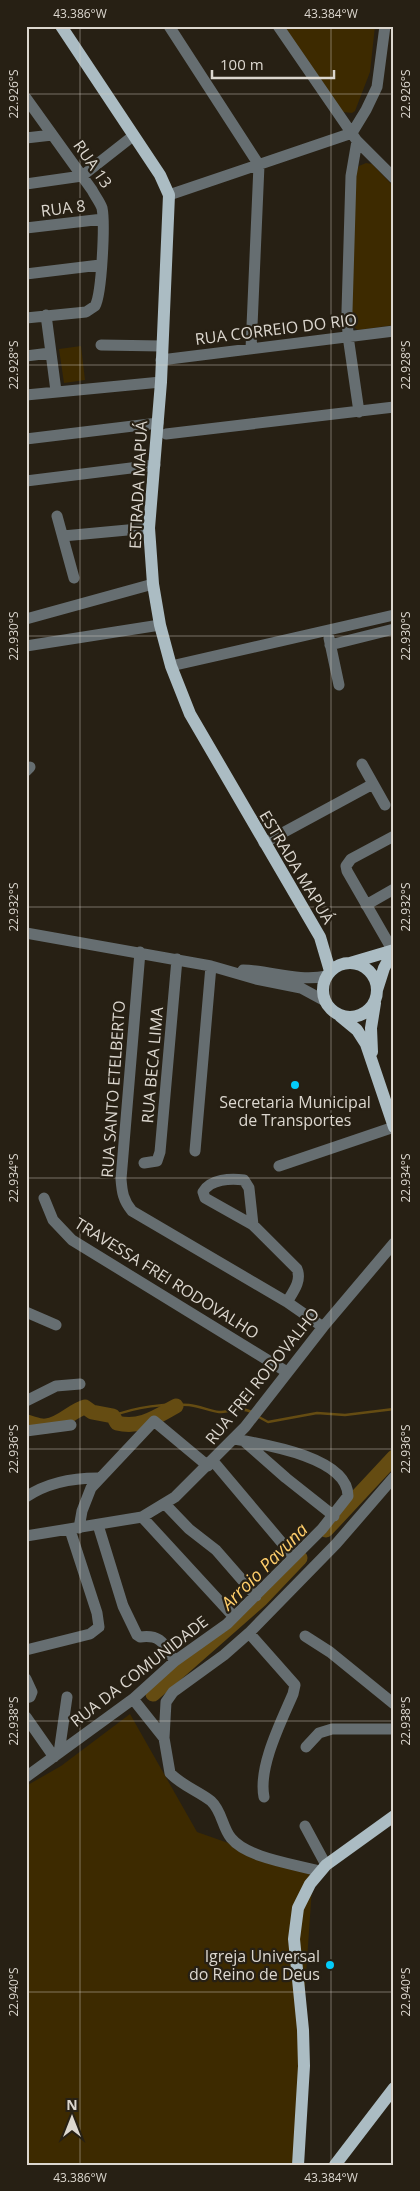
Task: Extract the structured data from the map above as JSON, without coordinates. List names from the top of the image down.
{
  "streets": {
    "main road": ["ESTRADA MAPUÁ"],
    "street": [
      "RUA 13",
      "RUA 8",
      "RUA CORREIO DO RIO",
      "RUA BECA LIMA",
      "RUA SANTO ETELBERTO",
      "TRAVESSA FREI RODOVALHO",
      "RUA FREI RODOVALHO",
      "RUA DA COMUNIDADE"
    ]
  },
  "crossings": [
    ["RUA 13", "RUA 8"],
    ["RUA CORREIO DO RIO", "ESTRADA MAPUÁ"],
    ["RUA SANTO ETELBERTO", "RUA FREI RODOVALHO"],
    ["TRAVESSA FREI RODOVALHO", "RUA FREI RODOVALHO"],
    ["RUA FREI RODOVALHO", "RUA DA COMUNIDADE"]
  ],
  "water": ["Arroio Pavuna"],
  "places": ["Secretaria Municipal de Transportes", "Igreja Universal do Reino de Deus"],
  "scale_bar": "100 m",
  "north": "top",
  "coordinates": [
    "43.386°W",
    "43.384°W",
    "22.926°S",
    "22.928°S",
    "22.930°S",
    "22.932°S",
    "22.934°S",
    "22.936°S",
    "22.938°S",
    "22.940°S"
  ]
}
